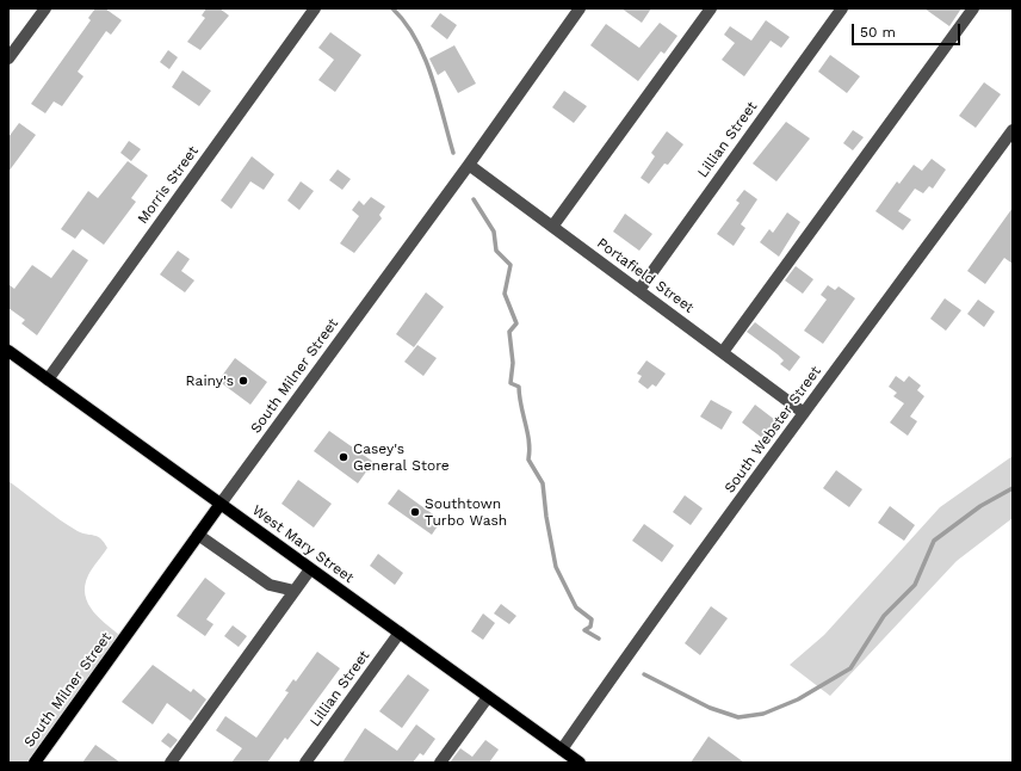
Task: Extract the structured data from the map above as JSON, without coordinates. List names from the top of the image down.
{
  "streets": {
    "main road": ["South Milner Street", "West Mary Street"],
    "street": [
      "Lillian Street",
      "Morris Street",
      "Portafield Street",
      "South Webster Street"
    ]
  },
  "crossings": [
    ["Lillian Street", "Portafield Street"],
    ["Lillian Street", "West Mary Street"],
    ["Morris Street", "West Mary Street"],
    ["Portafield Street", "South Milner Street"],
    ["Portafield Street", "South Webster Street"],
    ["South Milner Street", "West Mary Street"],
    ["South Webster Street", "West Mary Street"]
  ],
  "places": ["Rainy's", "Casey's General Store", "Southtown Turbo Wash"],
  "scale_bar": "50 m"
}
